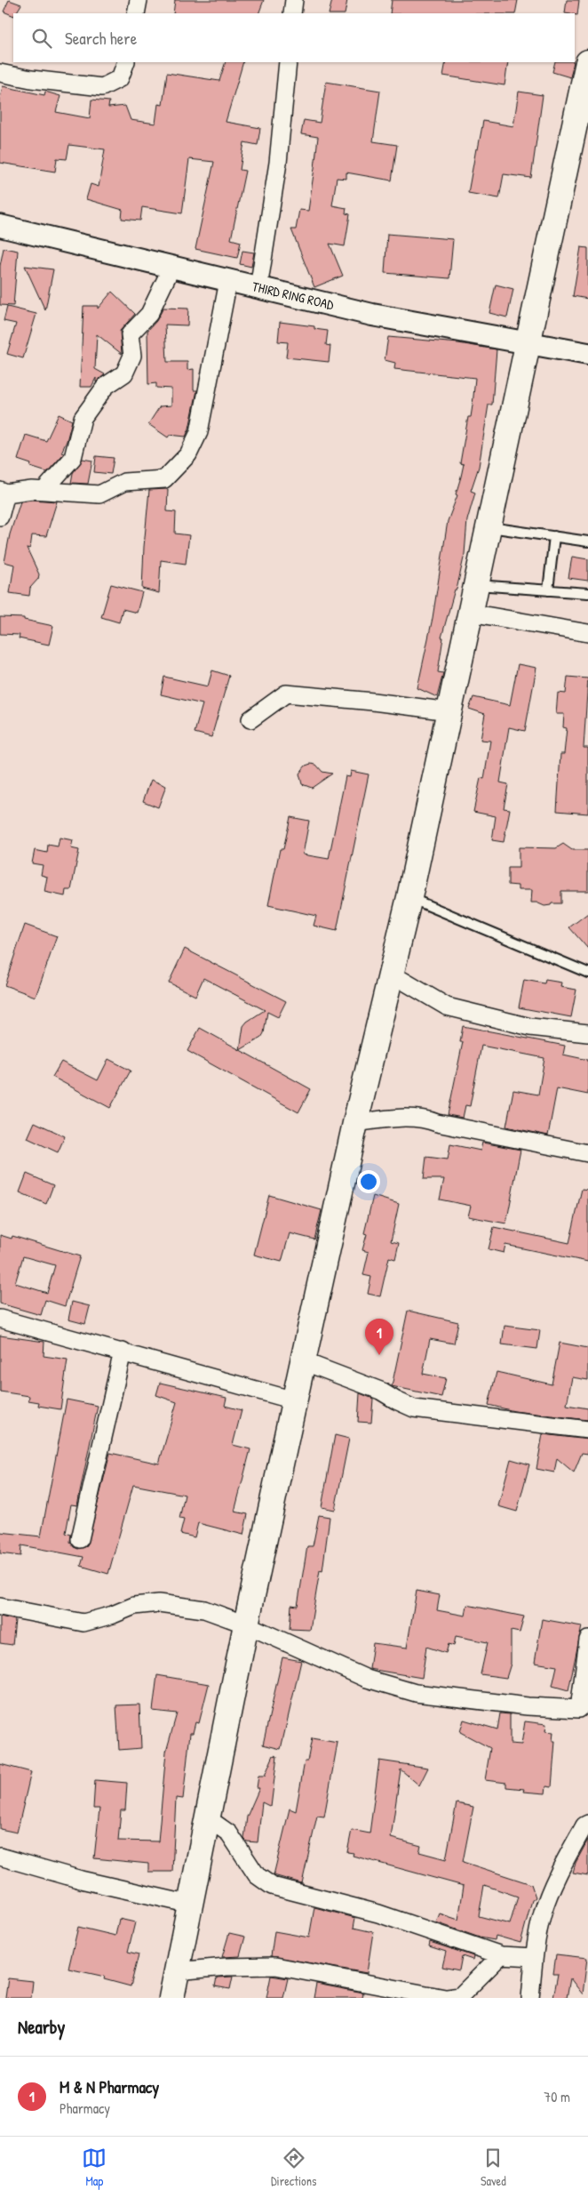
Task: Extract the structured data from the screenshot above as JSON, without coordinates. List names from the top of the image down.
{
  "streets": {
    "street": ["THIRD RING ROAD"]
  },
  "page": {
    "search": "Search here",
    "pins": "1",
    "heading": "Nearby",
    "list": [
      {
        "mark": "1",
        "name": "M & N Pharmacy",
        "note": "Pharmacy",
        "value": "70 m"
      }
    ],
    "nav": ["Map", "Directions", "Saved"]
  }
}
